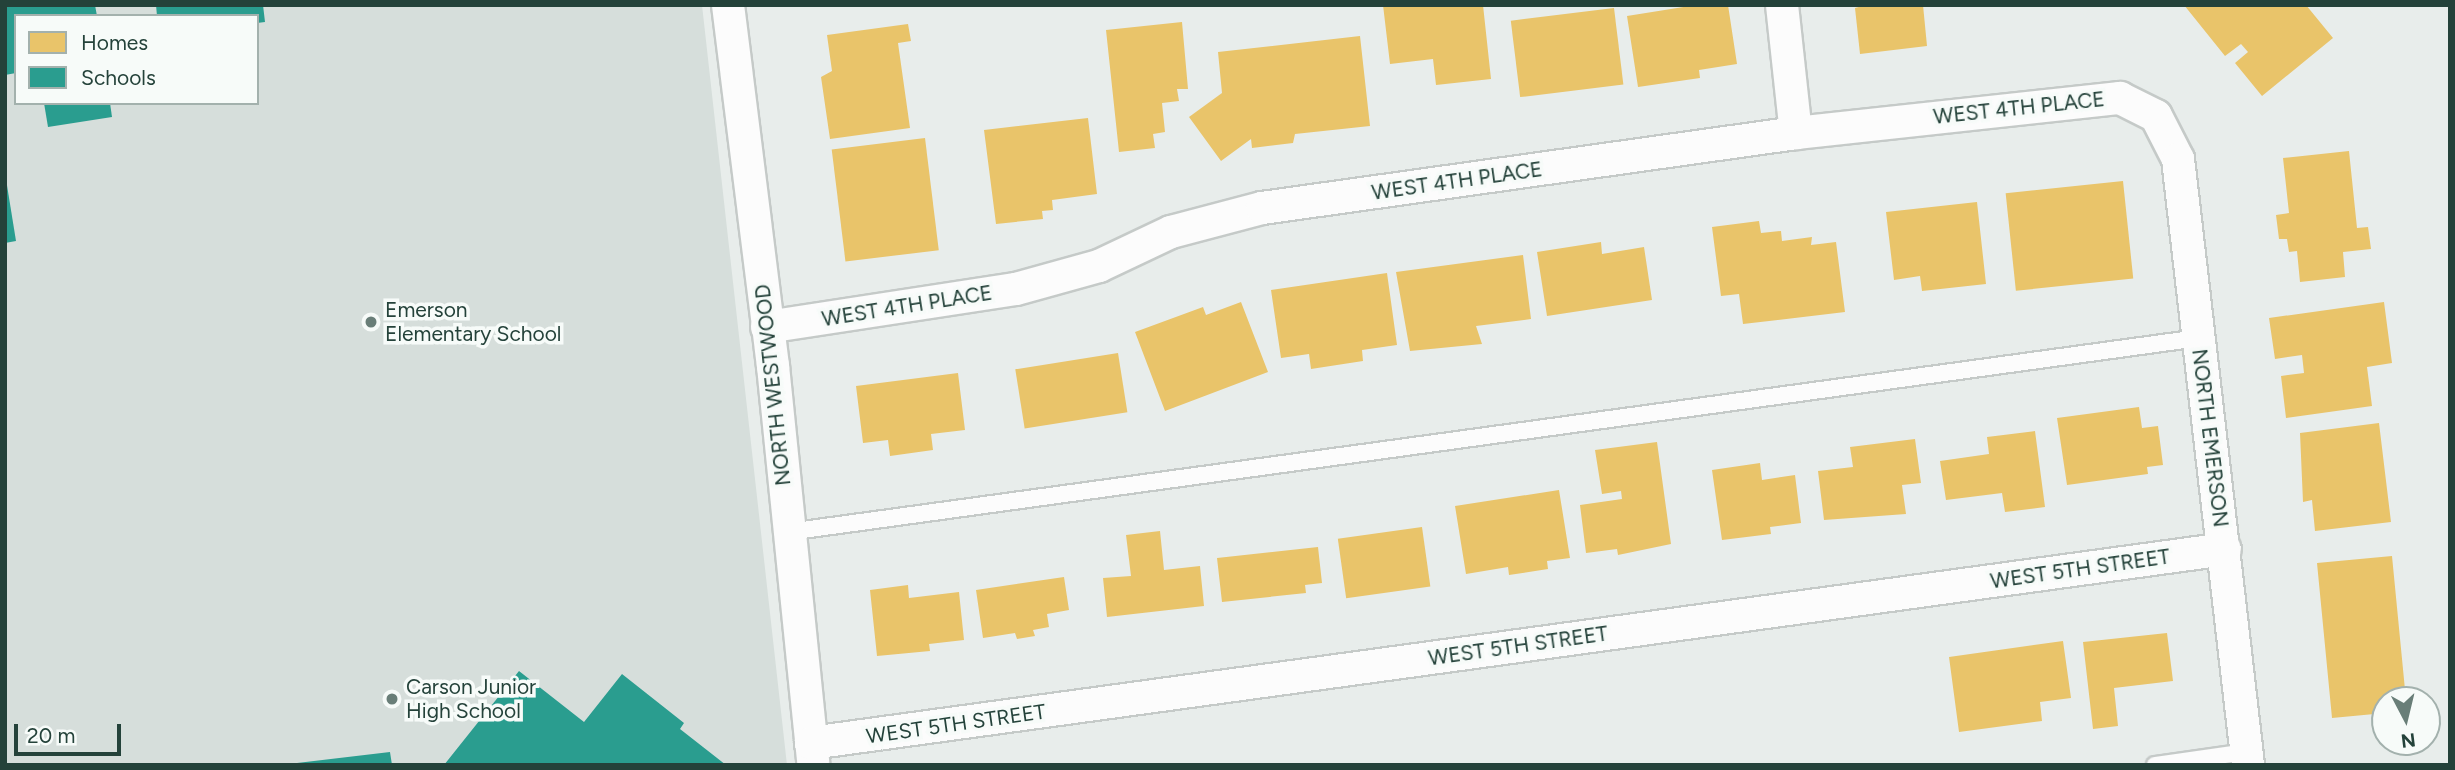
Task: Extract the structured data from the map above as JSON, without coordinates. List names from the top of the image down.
{
  "streets": {
    "street": [
      "WEST 4TH PLACE",
      "NORTH WESTWOOD",
      "NORTH EMERSON",
      "WEST 5TH STREET"
    ]
  },
  "crossings": [
    ["WEST 4TH PLACE", "NORTH WESTWOOD"],
    ["WEST 4TH PLACE", "NORTH EMERSON"],
    ["NORTH WESTWOOD", "WEST 5TH STREET"],
    ["NORTH EMERSON", "WEST 5TH STREET"]
  ],
  "places": ["Emerson Elementary School", "Carson Junior High School"],
  "legend": ["Homes", "Schools"],
  "scale_bar": "20 m",
  "north": "bottom"
}
